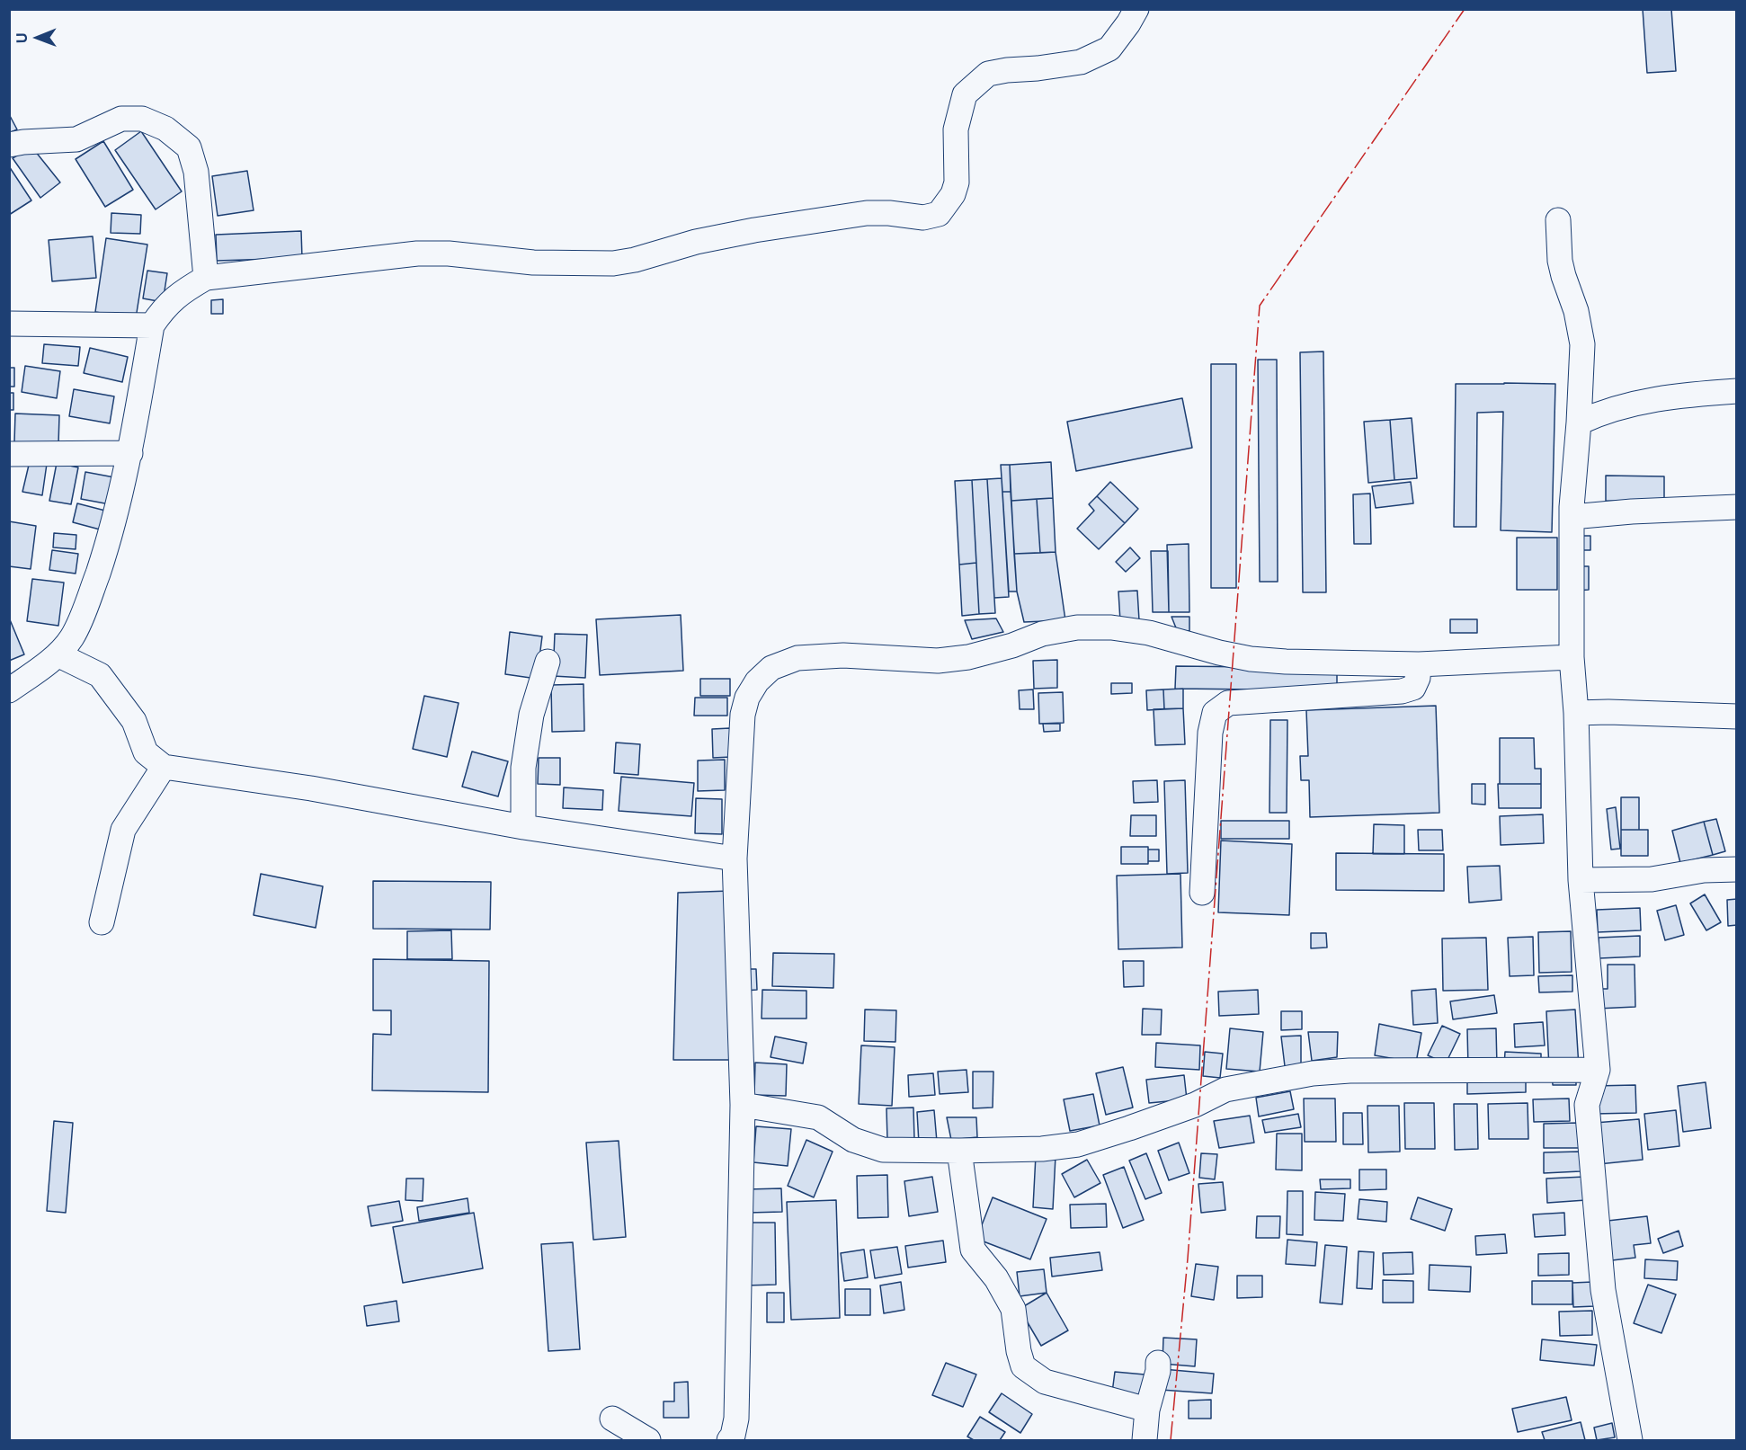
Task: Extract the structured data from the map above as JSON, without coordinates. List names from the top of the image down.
{
  "north": "left"
}
